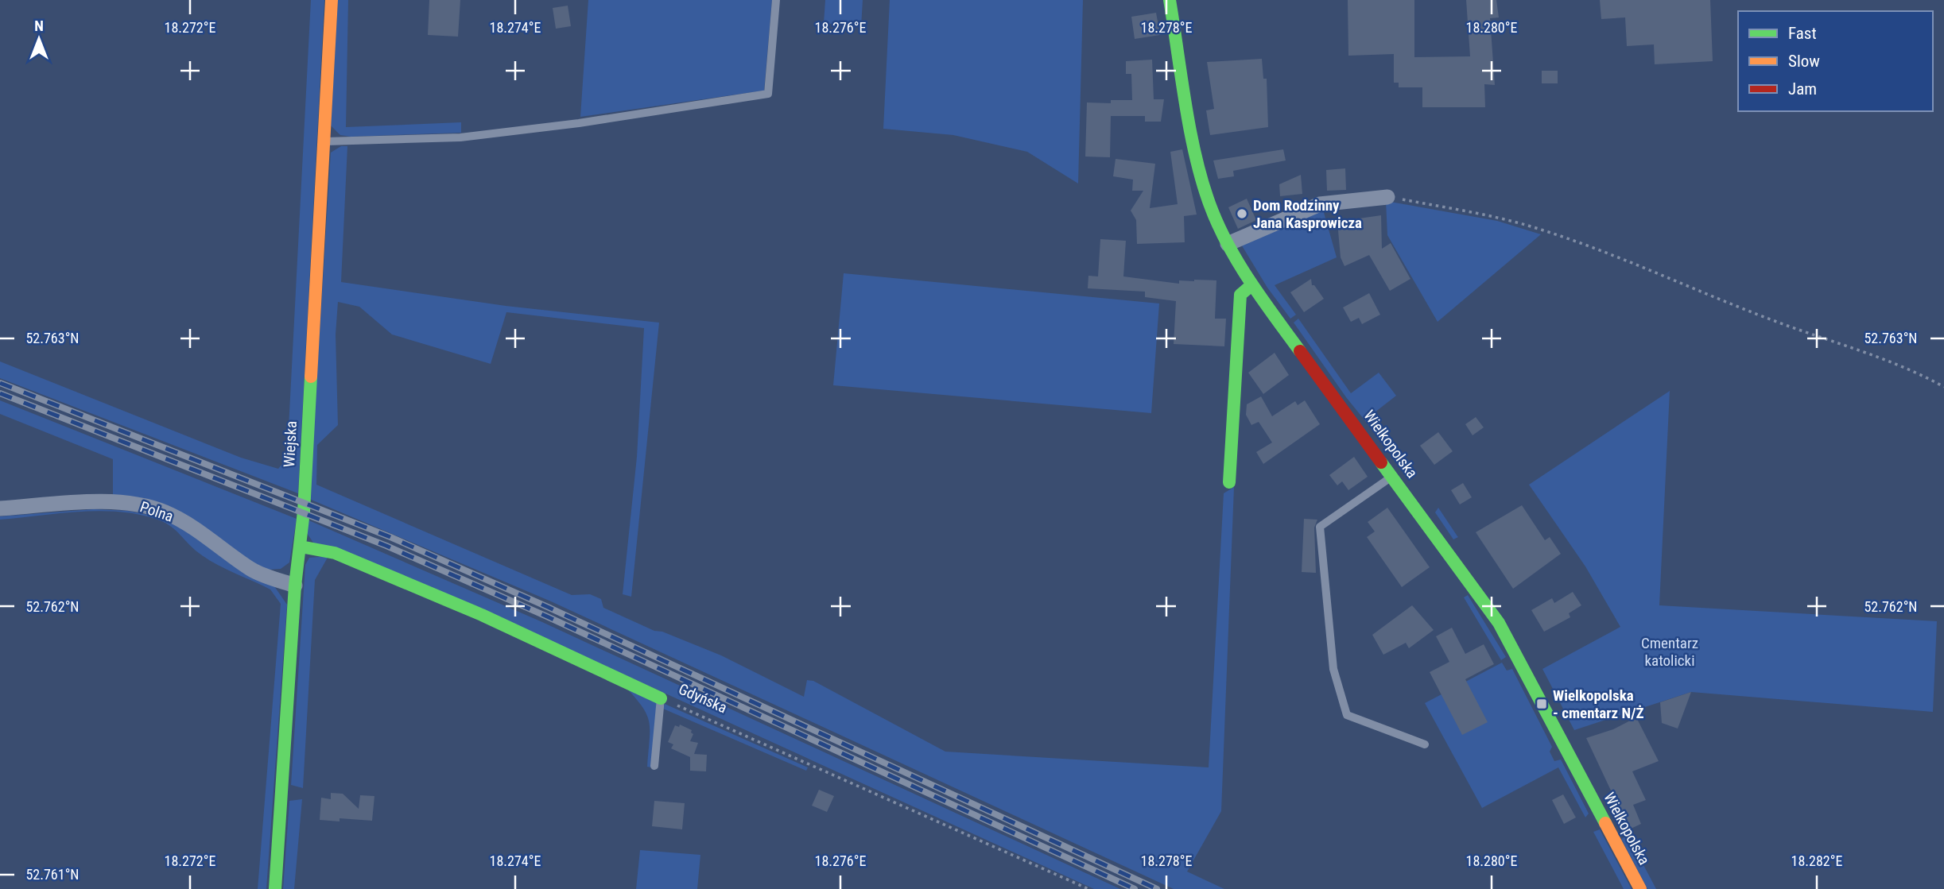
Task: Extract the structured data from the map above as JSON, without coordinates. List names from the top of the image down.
{
  "streets": {
    "street": [
      "Wiejska",
      "Wielkopolska",
      "Polna",
      "Gdyńska"
    ]
  },
  "crossings": [
    ["Wiejska", "Polna"],
    ["Wiejska", "Gdyńska"]
  ],
  "parks": ["Cmentarz katolicki"],
  "places": {
    "other": ["Dom Rodzinny Jana Kasprowicza"],
    "transit": ["Wielkopolska - cmentarz N/Ż"]
  },
  "legend": ["Fast", "Slow", "Jam"],
  "north": "top",
  "coordinates": [
    "18.272°E",
    "18.274°E",
    "18.276°E",
    "18.278°E",
    "18.280°E",
    "52.763°N",
    "52.762°N",
    "18.282°E",
    "52.761°N"
  ]
}
